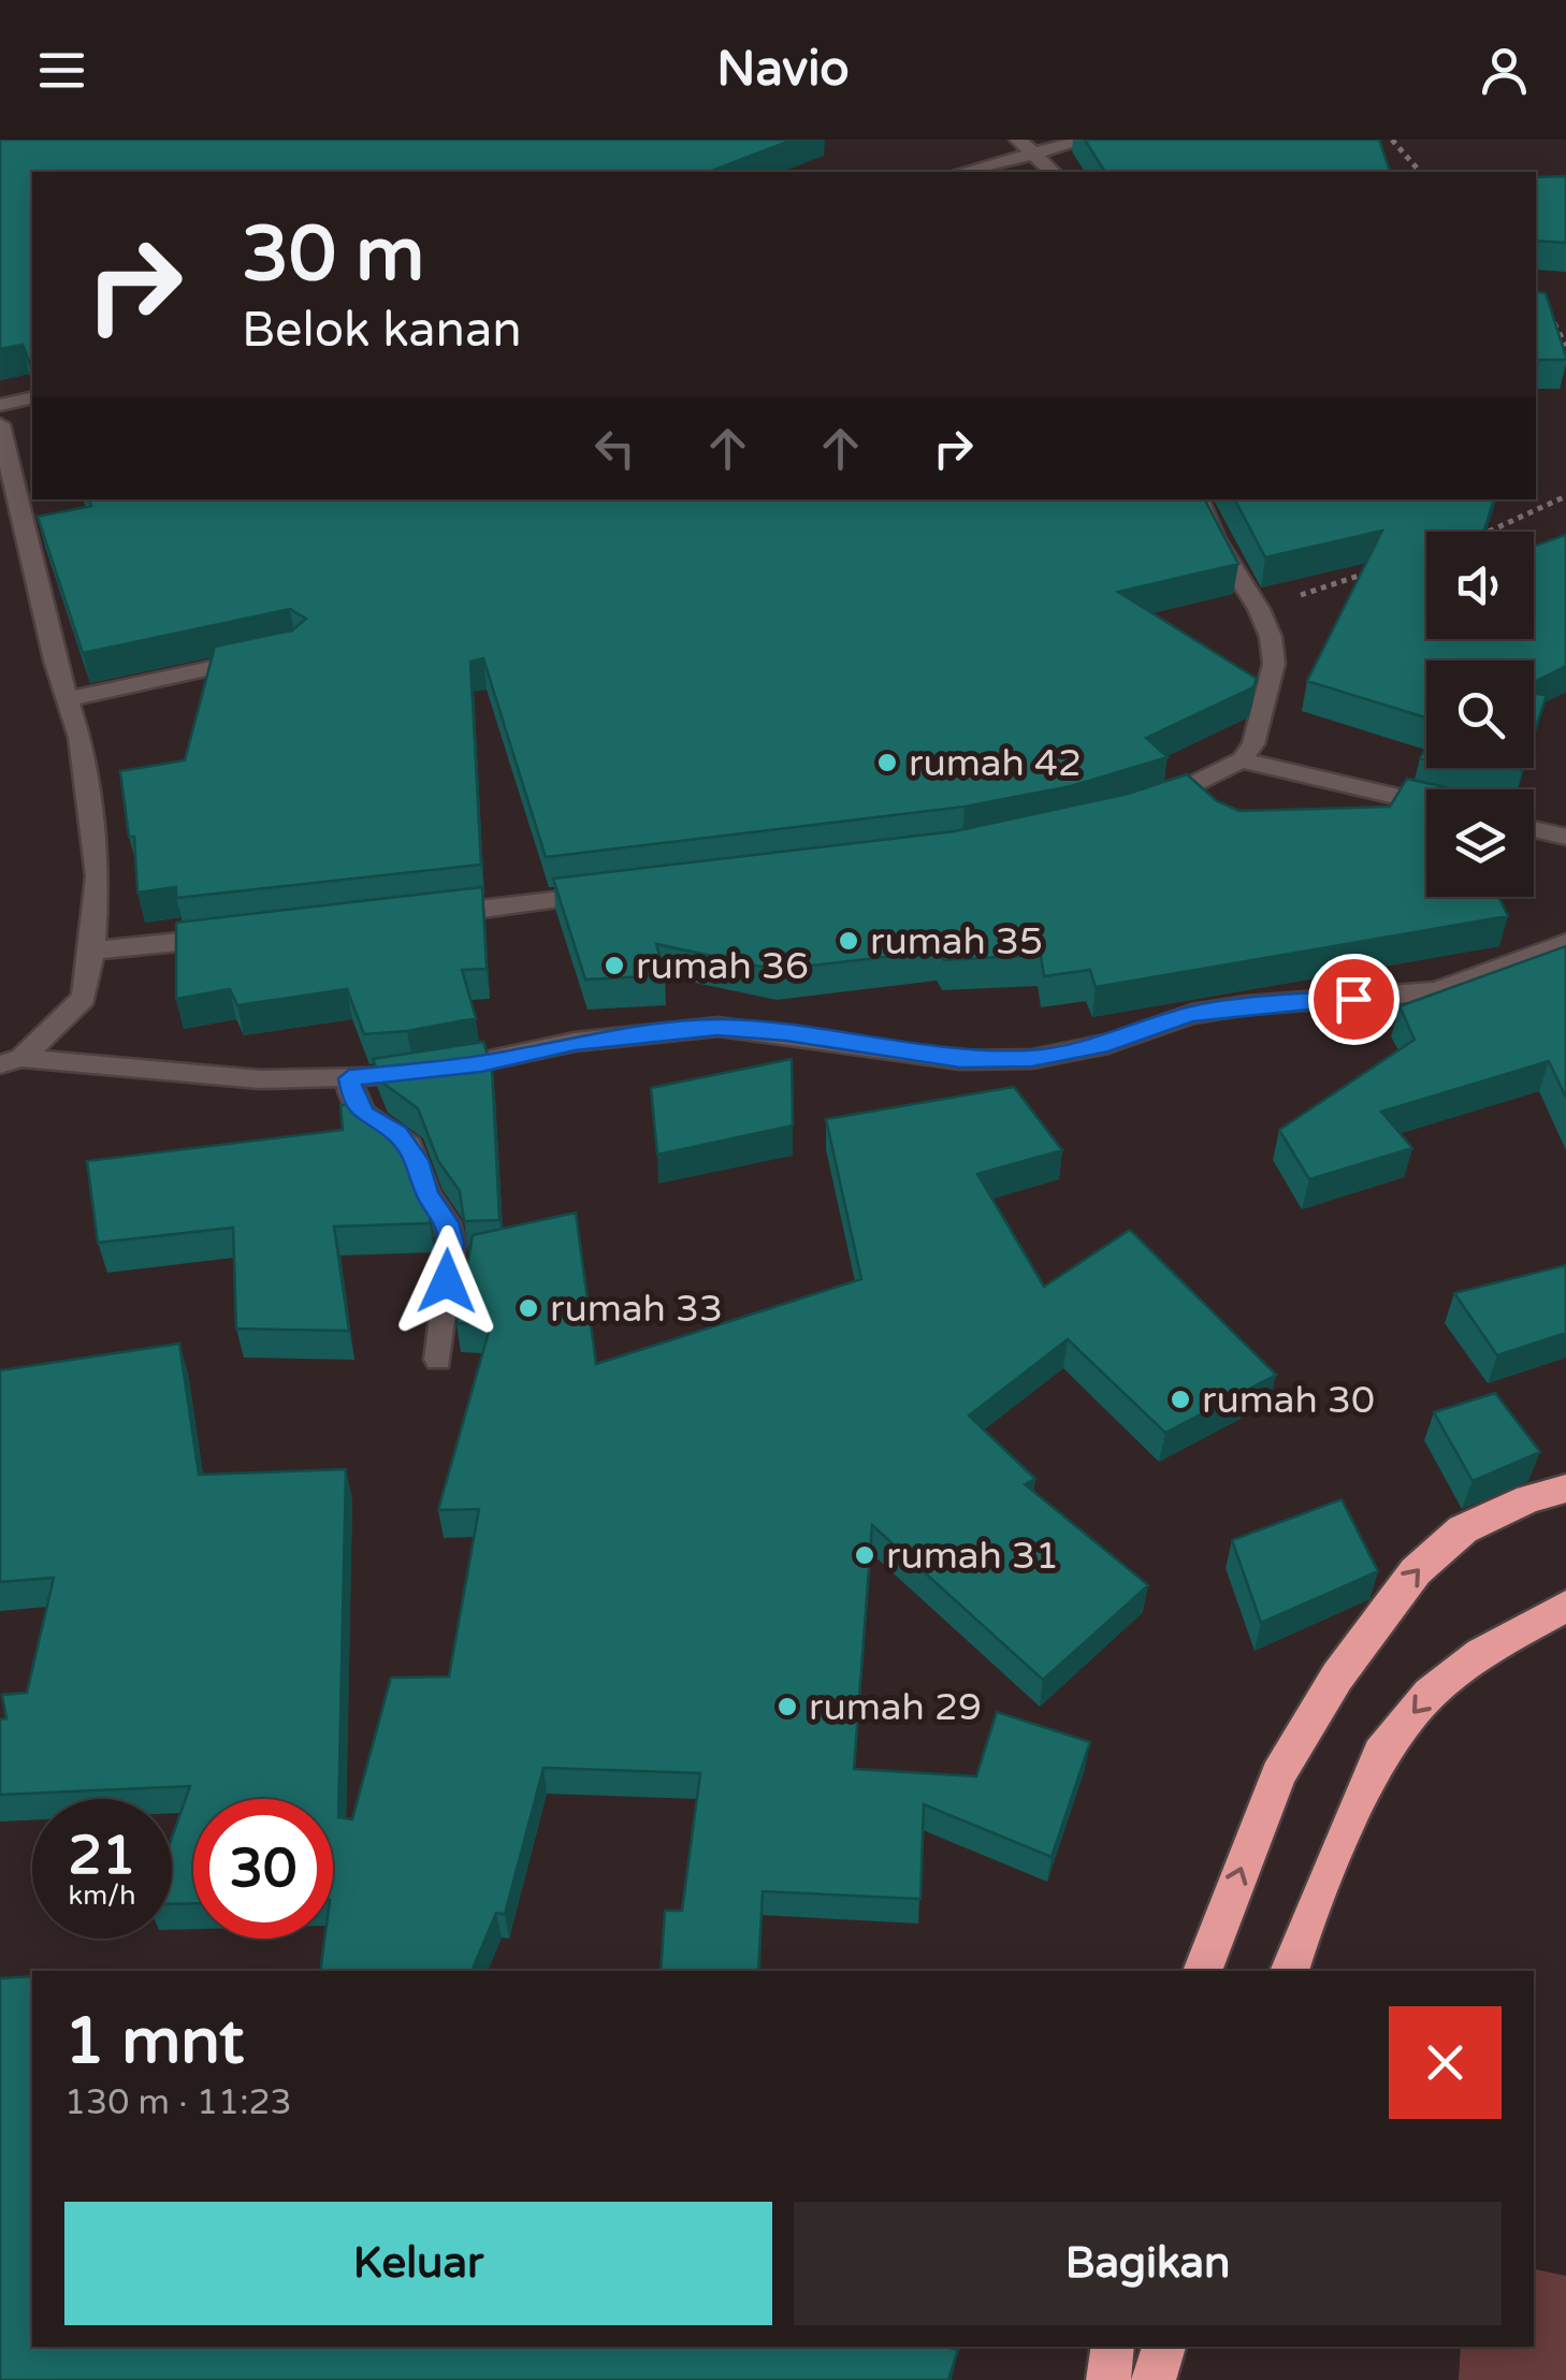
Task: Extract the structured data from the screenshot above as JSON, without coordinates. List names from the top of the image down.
{
  "places": [
    "rumah 42",
    "rumah 35",
    "rumah 36",
    "rumah 33",
    "rumah 30",
    "rumah 31",
    "rumah 29"
  ],
  "page": {
    "header": "Navio",
    "turn": ["30 m", "Belok kanan"],
    "speed": "21 km/h",
    "limit": "30",
    "heading": ["1 mnt", "130 m · 11:23"],
    "buttons": ["Keluar", "Bagikan"]
  }
}
